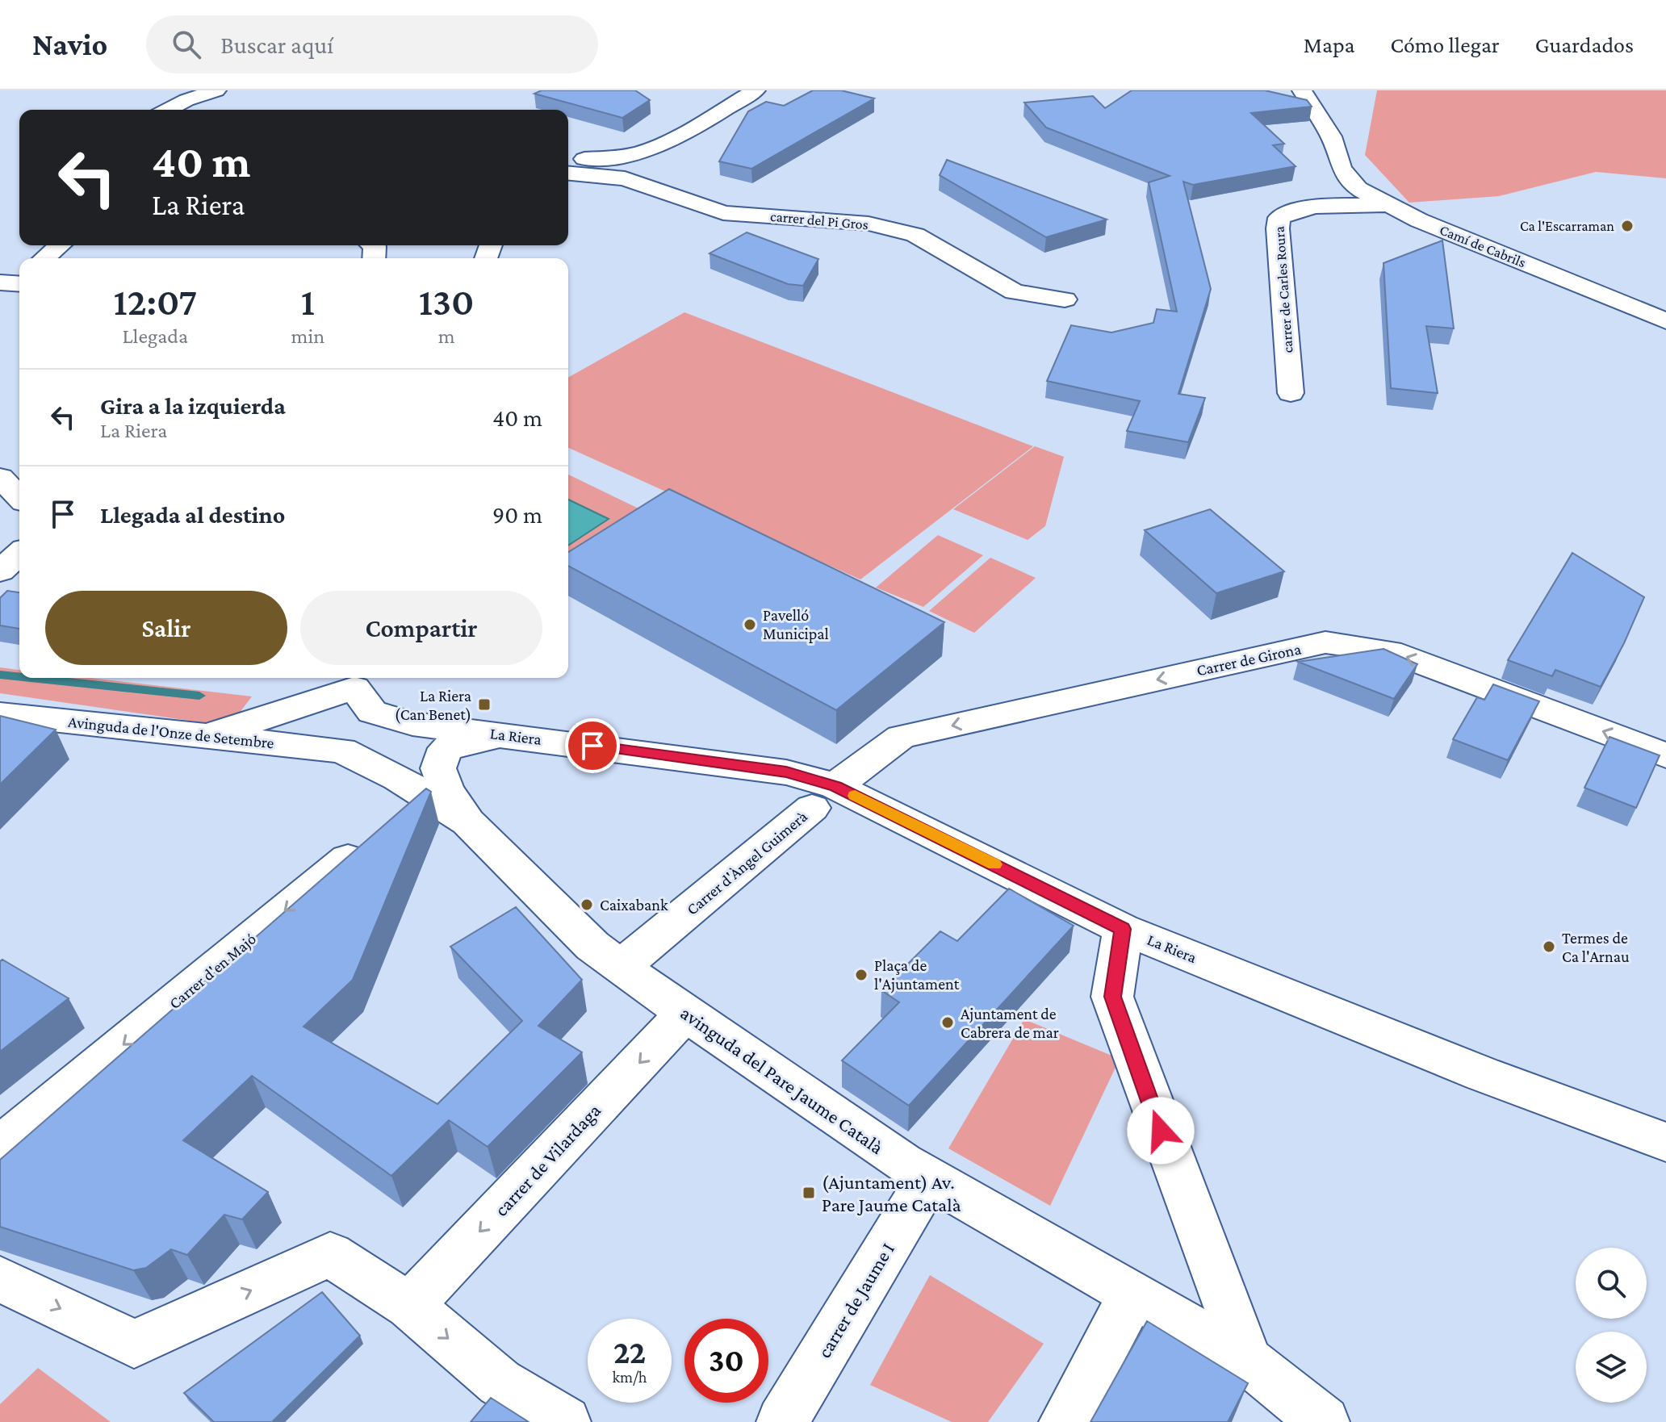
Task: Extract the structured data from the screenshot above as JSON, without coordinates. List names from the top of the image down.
{
  "streets": {
    "street": [
      "carrer del Pi Gros",
      "Camí de Cabrils",
      "carrer de Carles Roura",
      "Carrer de Girona",
      "Avinguda de l'Onze de Setembre",
      "La Riera",
      "Carrer d'Àngel Guimerà",
      "Carrer d'en Majó",
      "avinguda del Pare Jaume Català",
      "carrer de Vilardaga",
      "carrer de Jaume I"
    ]
  },
  "crossings": [
    ["Camí de Cabrils", "carrer de Carles Roura"],
    ["Carrer de Girona", "La Riera"],
    ["Carrer de Girona", "Carrer d'Àngel Guimerà"],
    ["Avinguda de l'Onze de Setembre", "La Riera"],
    ["Avinguda de l'Onze de Setembre", "avinguda del Pare Jaume Català"],
    ["La Riera", "Carrer d'Àngel Guimerà"],
    ["La Riera", "avinguda del Pare Jaume Català"],
    ["Carrer d'Àngel Guimerà", "avinguda del Pare Jaume Català"],
    ["Carrer d'en Majó", "avinguda del Pare Jaume Català"],
    ["avinguda del Pare Jaume Català", "carrer de Vilardaga"],
    ["avinguda del Pare Jaume Català", "carrer de Jaume I"]
  ],
  "one_way": ["Carrer de Girona", "Carrer d'en Majó", "carrer de Vilardaga"],
  "places": {
    "other": [
      "Ca l'Escarraman",
      "Pavelló Municipal",
      "Caixabank",
      "Termes de Ca l'Arnau",
      "Plaça de l'Ajuntament",
      "Ajuntament de Cabrera de mar"
    ],
    "transit": ["La Riera (Can Benet)", "(Ajuntament) Av. Pare Jaume Català"]
  },
  "page": {
    "header": "Navio",
    "search": "Buscar aquí",
    "nav": ["Mapa", "Cómo llegar", "Guardados"],
    "turn": ["40 m", "La Riera"],
    "eta": [
      "12:07",
      "Llegada",
      "1",
      "min",
      "130",
      "m"
    ],
    "list": [
      {
        "name": "Gira a la izquierda",
        "note": "La Riera",
        "value": "40 m"
      },
      {
        "name": "Llegada al destino",
        "value": "90 m"
      }
    ],
    "buttons": ["Salir", "Compartir"],
    "speed": "22 km/h",
    "limit": "30"
  }
}
